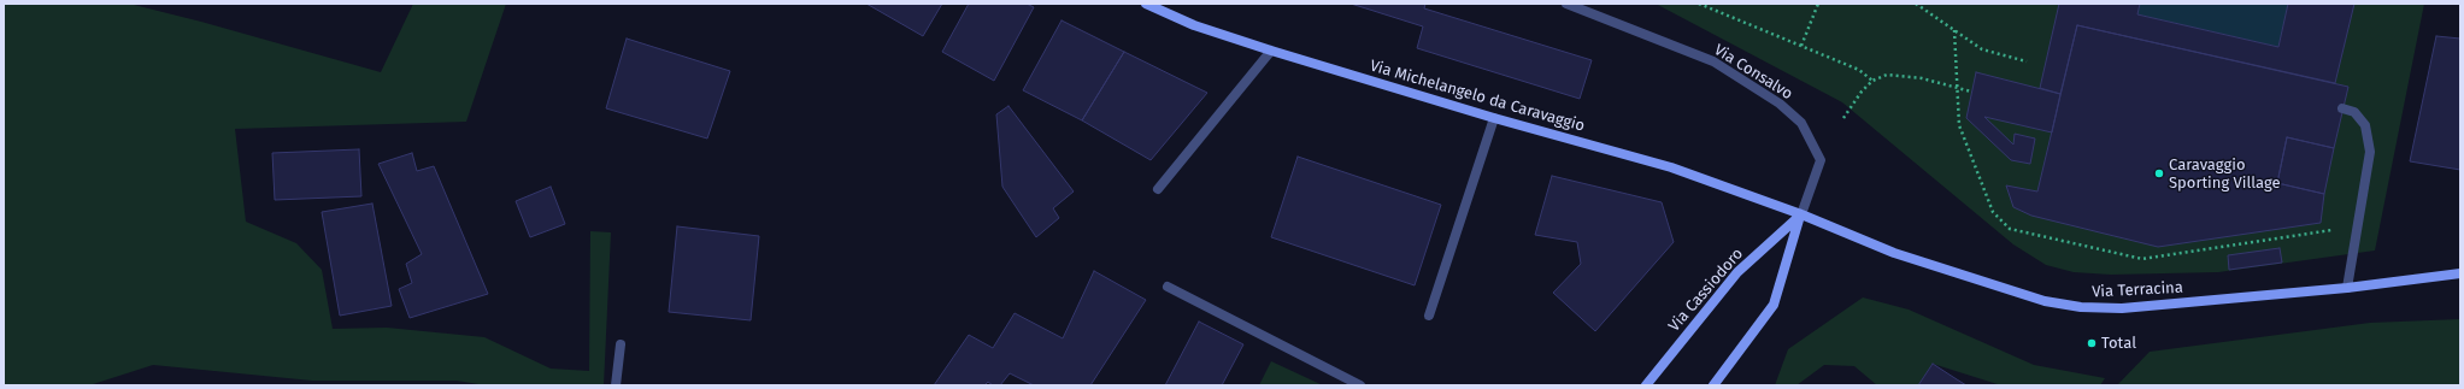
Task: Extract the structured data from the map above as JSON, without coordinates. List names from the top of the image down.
{
  "streets": {
    "main road": ["Via Michelangelo da Caravaggio", "Via Cassiodoro", "Via Terracina"],
    "street": ["Via Consalvo"]
  },
  "crossings": [
    ["Via Consalvo", "Via Michelangelo da Caravaggio"],
    ["Via Consalvo", "Via Cassiodoro"],
    ["Via Consalvo", "Via Terracina"],
    ["Via Michelangelo da Caravaggio", "Via Cassiodoro"],
    ["Via Michelangelo da Caravaggio", "Via Terracina"],
    ["Via Cassiodoro", "Via Terracina"]
  ],
  "places": ["Caravaggio Sporting Village", "Total"]
}
